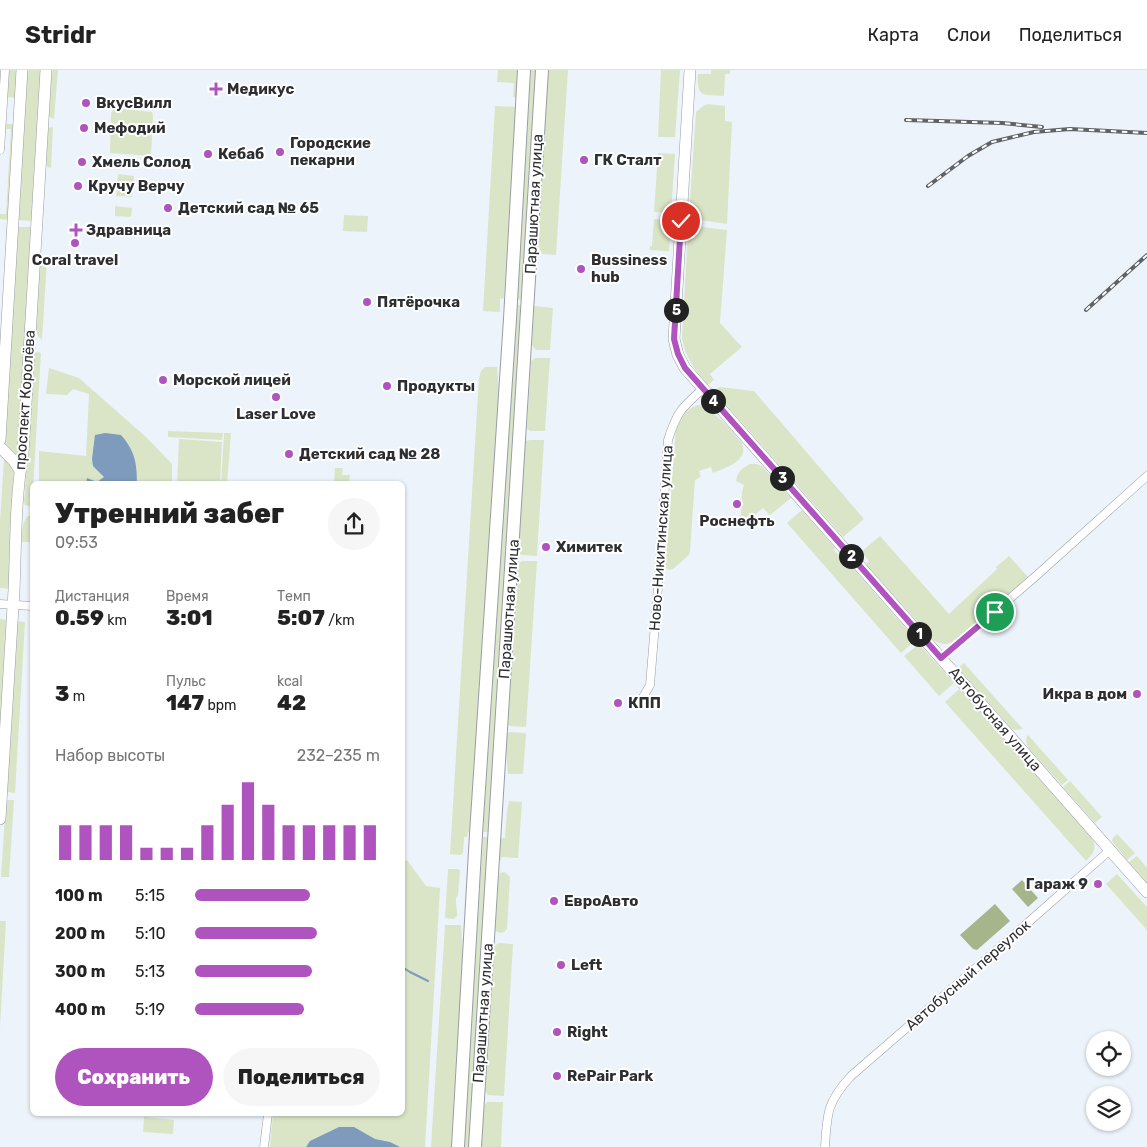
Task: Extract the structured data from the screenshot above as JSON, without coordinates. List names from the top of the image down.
{
  "streets": {
    "main road": ["Парашютная улица"],
    "street": [
      "проспект Королёва",
      "Ново-Никитинская улица",
      "Автобусная улица",
      "Автобусный переулок"
    ]
  },
  "crossings": [
    ["Ново-Никитинская улица", "Автобусная улица"],
    ["Автобусная улица", "Автобусный переулок"]
  ],
  "places": {
    "health": ["Медикус", "Здравница"],
    "other": [
      "ВкусВилл",
      "Мефодий",
      "Городские пекарни",
      "Кебаб",
      "ГК Сталт",
      "Хмель Солод",
      "Кручу Верчу",
      "Детский сад № 65",
      "Coral travel",
      "Bussiness hub",
      "Пятёрочка",
      "Морской лицей",
      "Продукты",
      "Laser Love",
      "Детский сад № 28",
      "Роснефть",
      "Химитек",
      "Икра в дом",
      "КПП",
      "Гараж 9",
      "ЕвроАвто",
      "Left",
      "Right",
      "RePair Park"
    ]
  },
  "page": {
    "header": "Stridr",
    "nav": ["Карта", "Слои", "Поделиться"],
    "pins": [
      "5",
      "4",
      "3",
      "2",
      "1"
    ],
    "heading": ["Утренний забег", "09:53"],
    "stats": [
      ["Дистанция", "0.59 km"],
      ["Время", "3:01"],
      ["Темп", "5:07 /km"],
      ["3 m"],
      ["Пульс", "147 bpm"],
      ["kcal", "42"]
    ],
    "chart": ["Набор высоты", "232–235 m"],
    "list": [
      {
        "name": "100 m",
        "note": "5:15"
      },
      {
        "name": "200 m",
        "note": "5:10"
      },
      {
        "name": "300 m",
        "note": "5:13"
      },
      {
        "name": "400 m",
        "note": "5:19"
      }
    ],
    "buttons": ["Сохранить", "Поделиться"]
  }
}
